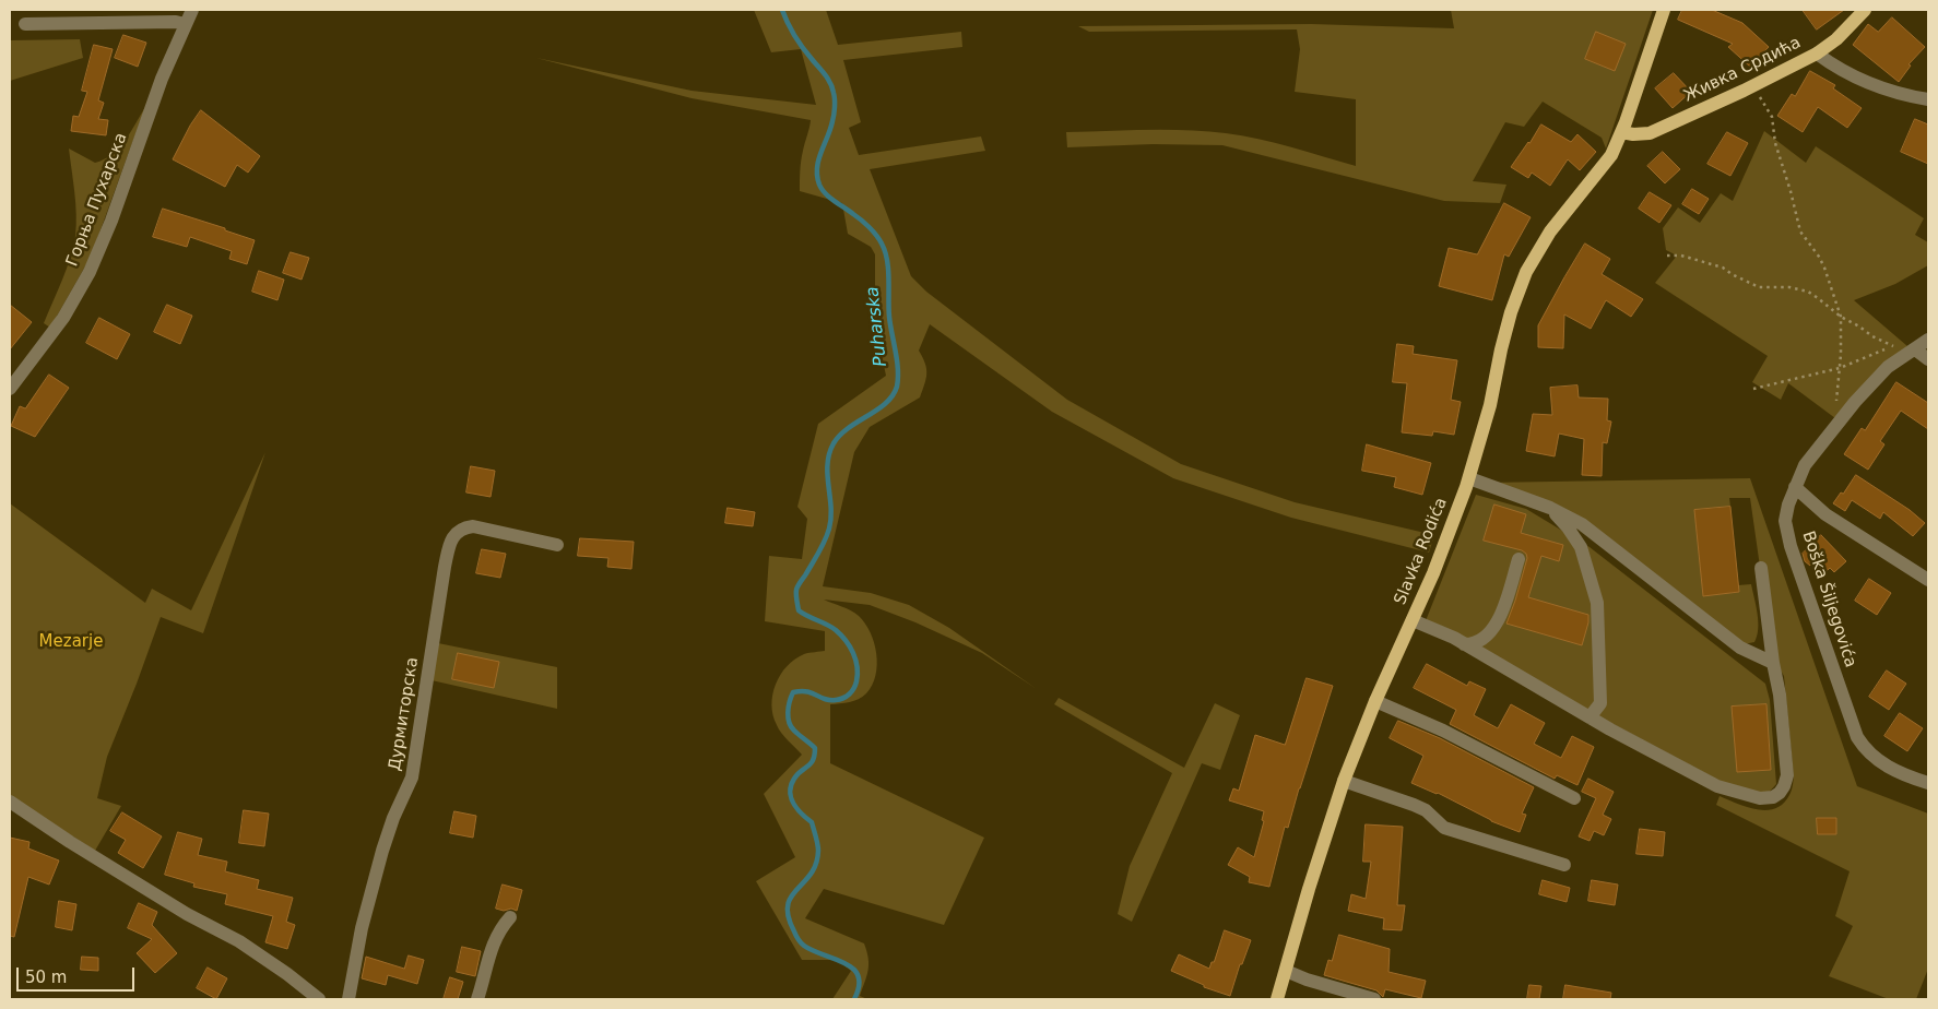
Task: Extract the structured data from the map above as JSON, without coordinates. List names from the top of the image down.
{
  "streets": {
    "main road": ["Живка Срдића", "Slavka Rodića"],
    "street": ["Горња Пухарска", "Boška Šiljegovića", "Дурмиторска"]
  },
  "crossings": [
    ["Живка Срдића", "Slavka Rodića"]
  ],
  "water": ["Puharska"],
  "parks": ["Mezarje"],
  "scale_bar": "50 m"
}
